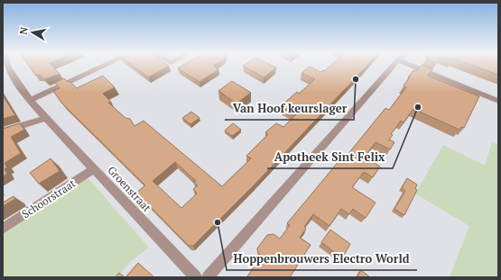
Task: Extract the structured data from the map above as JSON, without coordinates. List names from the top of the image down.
{
  "streets": {
    "street": ["Groenstraat", "Schoorstraat"]
  },
  "crossings": [
    ["Groenstraat", "Schoorstraat"]
  ],
  "places": ["Van Hoof keurslager", "Apotheek Sint Felix", "Hoppenbrouwers Electro World"],
  "north": "left"
}
